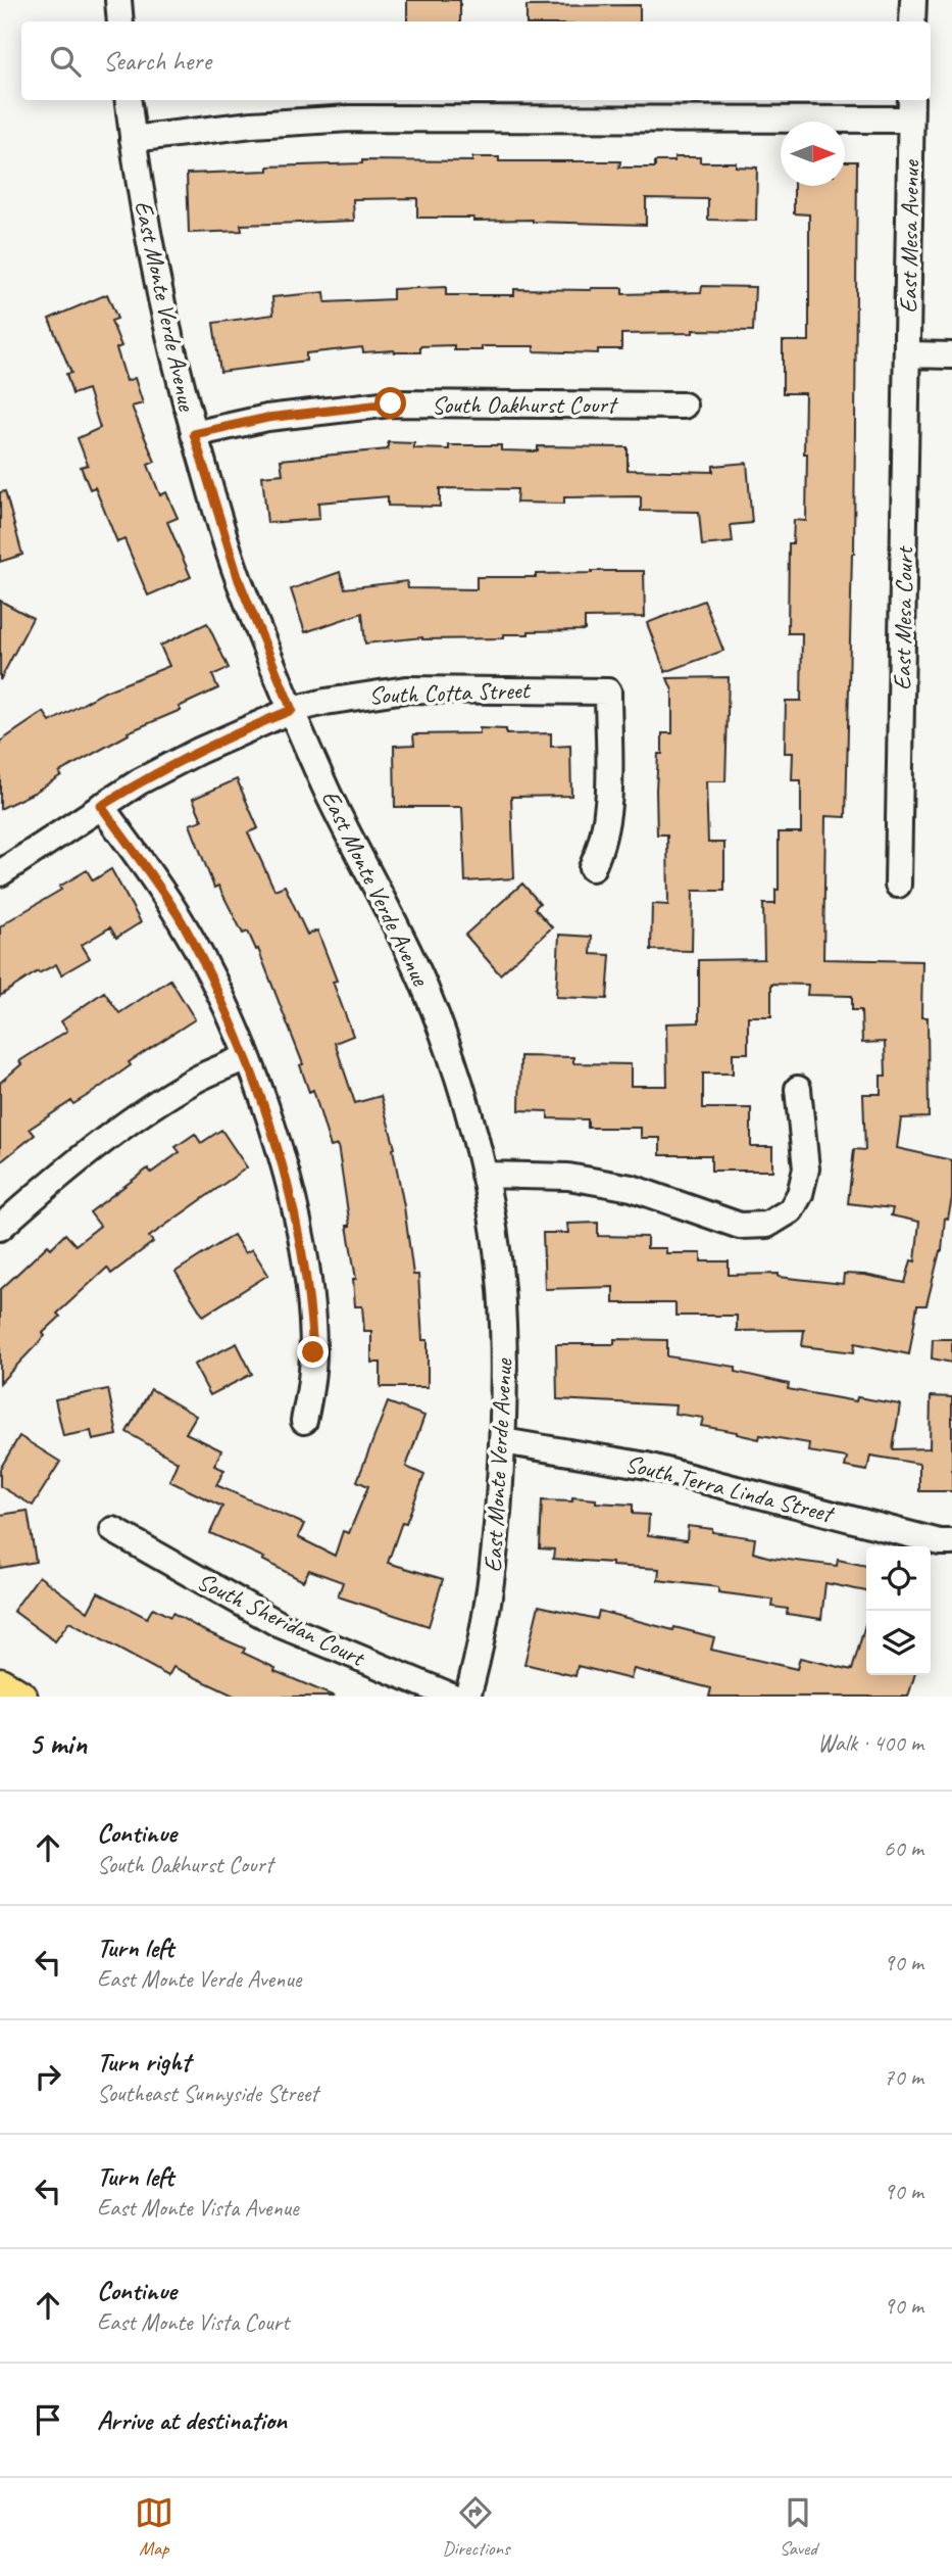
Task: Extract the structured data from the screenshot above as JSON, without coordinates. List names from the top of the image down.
{
  "streets": {
    "street": [
      "East Mesa Avenue",
      "East Monte Verde Avenue",
      "South Oakhurst Court",
      "East Mesa Court",
      "South Cotta Street",
      "South Terra Linda Street",
      "South Sheridan Court"
    ]
  },
  "crossings": [
    ["East Mesa Avenue", "East Mesa Court"],
    ["East Monte Verde Avenue", "South Oakhurst Court"],
    ["East Monte Verde Avenue", "South Cotta Street"],
    ["East Monte Verde Avenue", "South Terra Linda Street"]
  ],
  "north": "right",
  "page": {
    "search": "Search here",
    "heading": ["5 min", "Walk · 400 m"],
    "list": [
      ["Continue", "South Oakhurst Court", "60 m"],
      ["Turn left", "East Monte Verde Avenue", "90 m"],
      ["Turn right", "Southeast Sunnyside Street", "70 m"],
      ["Turn left", "East Monte Vista Avenue", "90 m"],
      ["Continue", "East Monte Vista Court", "90 m"],
      "Arrive at destination"
    ],
    "nav": ["Map", "Directions", "Saved"]
  }
}
